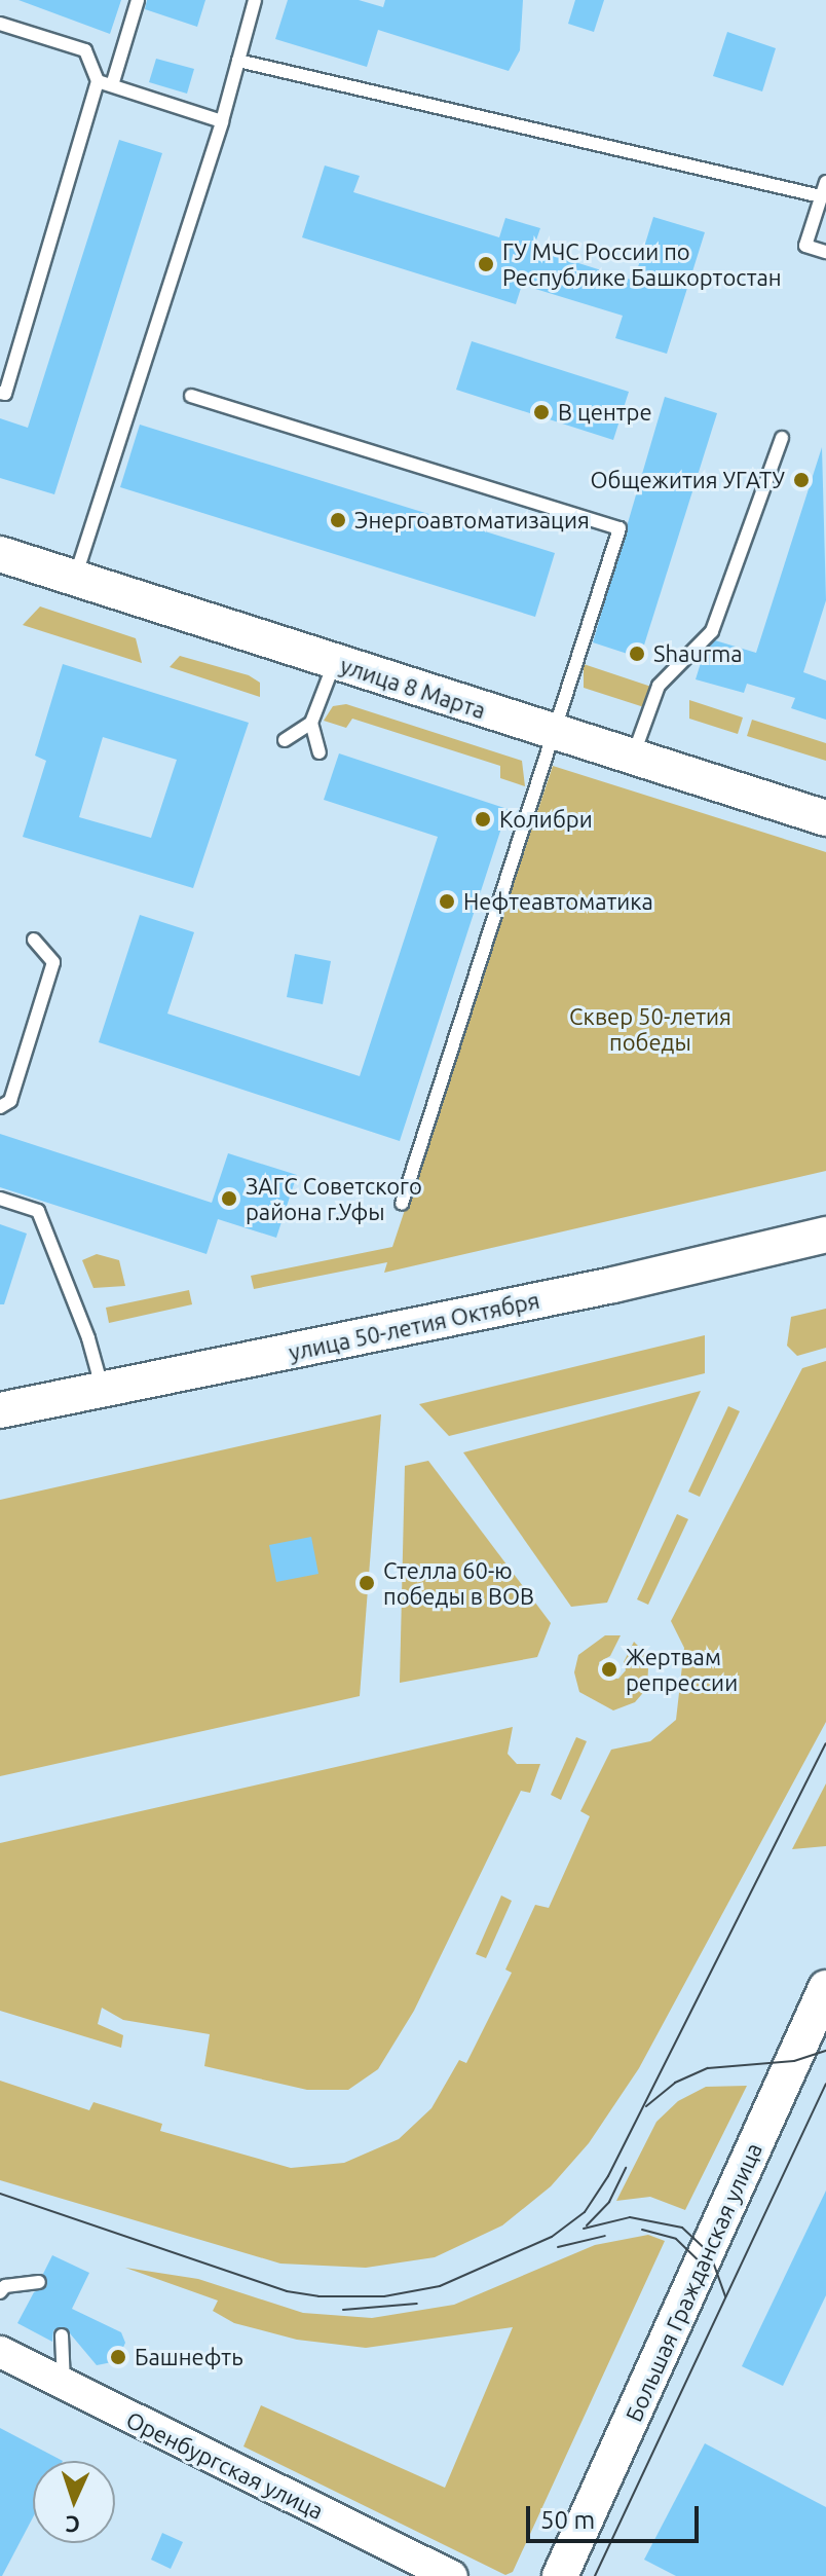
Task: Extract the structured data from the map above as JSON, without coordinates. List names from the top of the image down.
{
  "streets": {
    "main road": ["улица 8 Марта", "улица 50-летия Октября", "Большая Гражданская улица"],
    "street": ["Оренбургская улица"]
  },
  "parks": ["Сквер 50-летия победы"],
  "places": [
    "ГУ МЧС России по Республике Башкортостан",
    "В центре",
    "Общежития УГАТУ",
    "Энергоавтоматизация",
    "Shaurma",
    "Колибри",
    "Нефтеавтоматика",
    "ЗАГС Советского района г.Уфы",
    "Стелла 60-ю победы в ВОВ",
    "Жертвам репрессии",
    "Башнефть"
  ],
  "scale_bar": "50 m",
  "north": "bottom"
}
